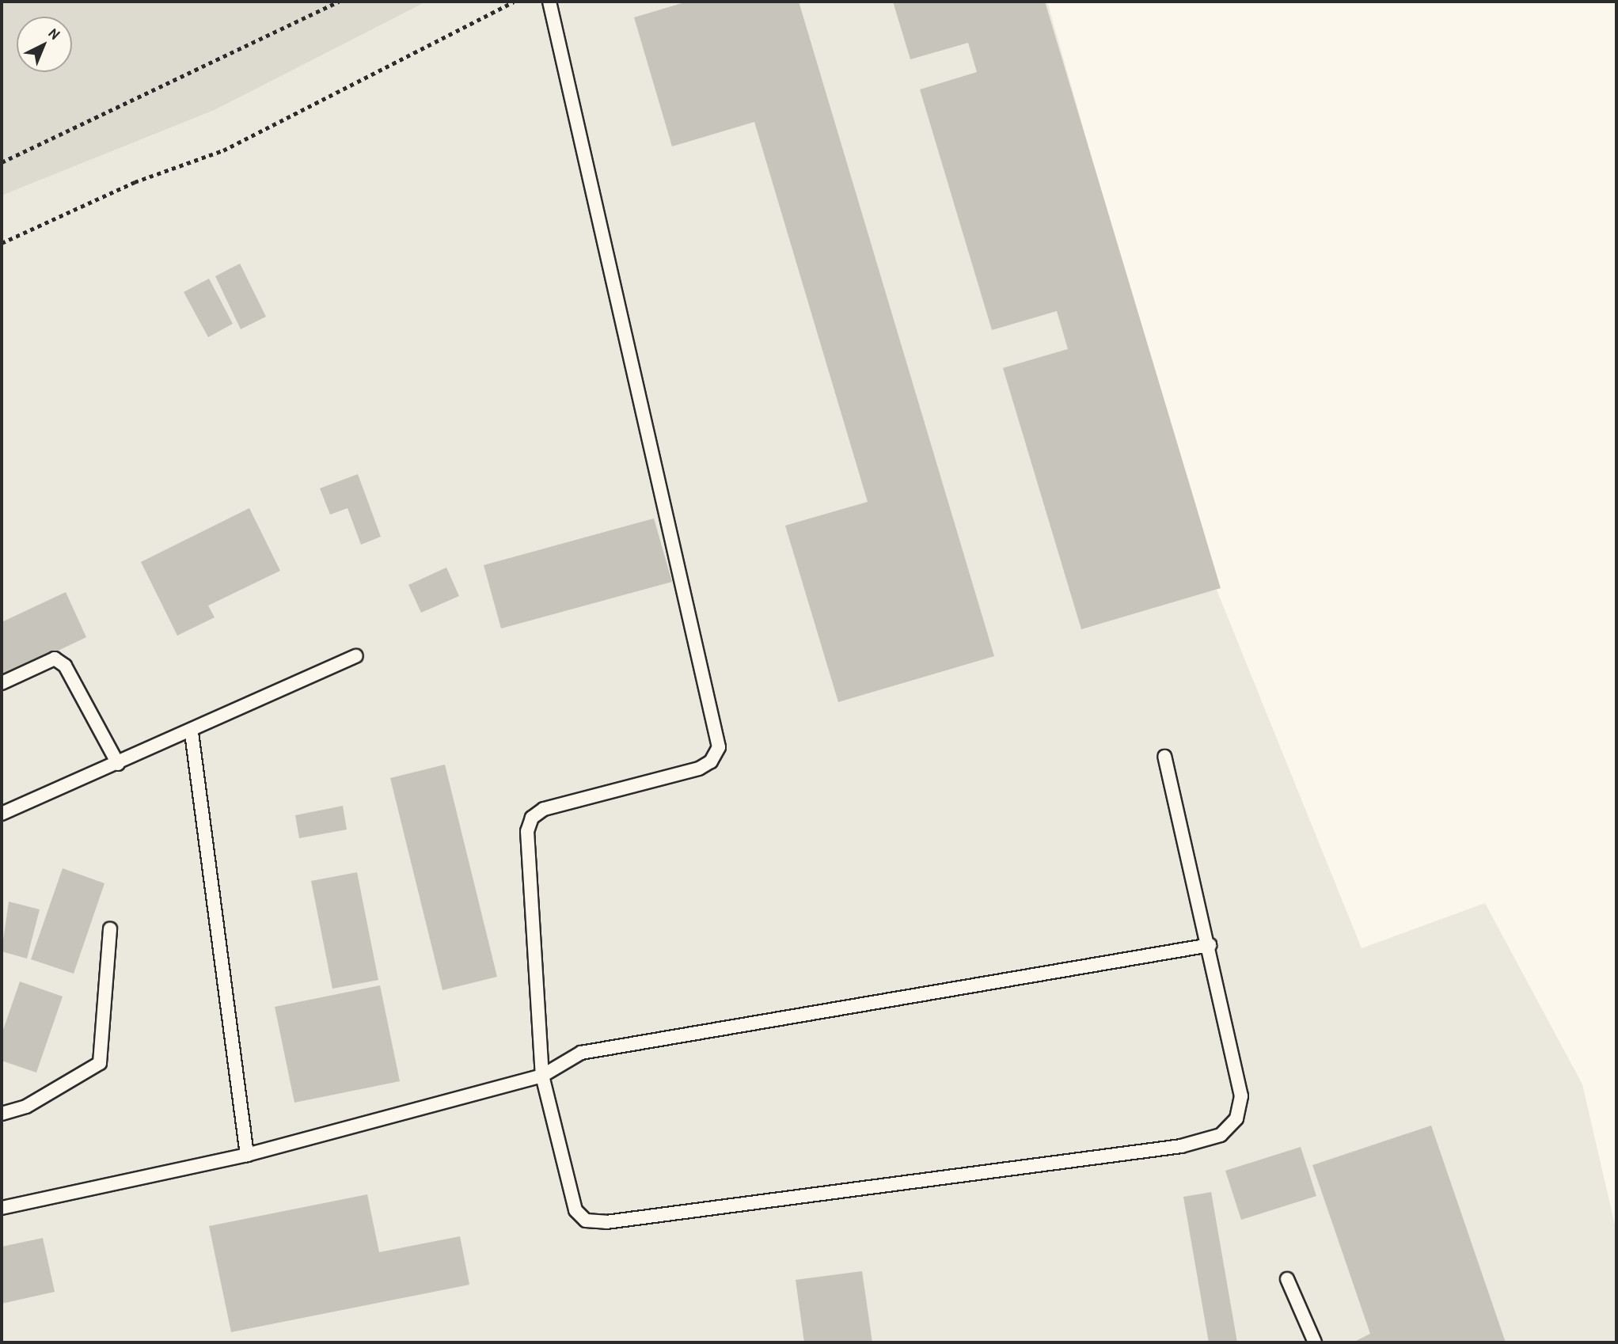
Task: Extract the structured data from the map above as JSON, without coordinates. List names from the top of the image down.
{
  "north": "top right"
}
